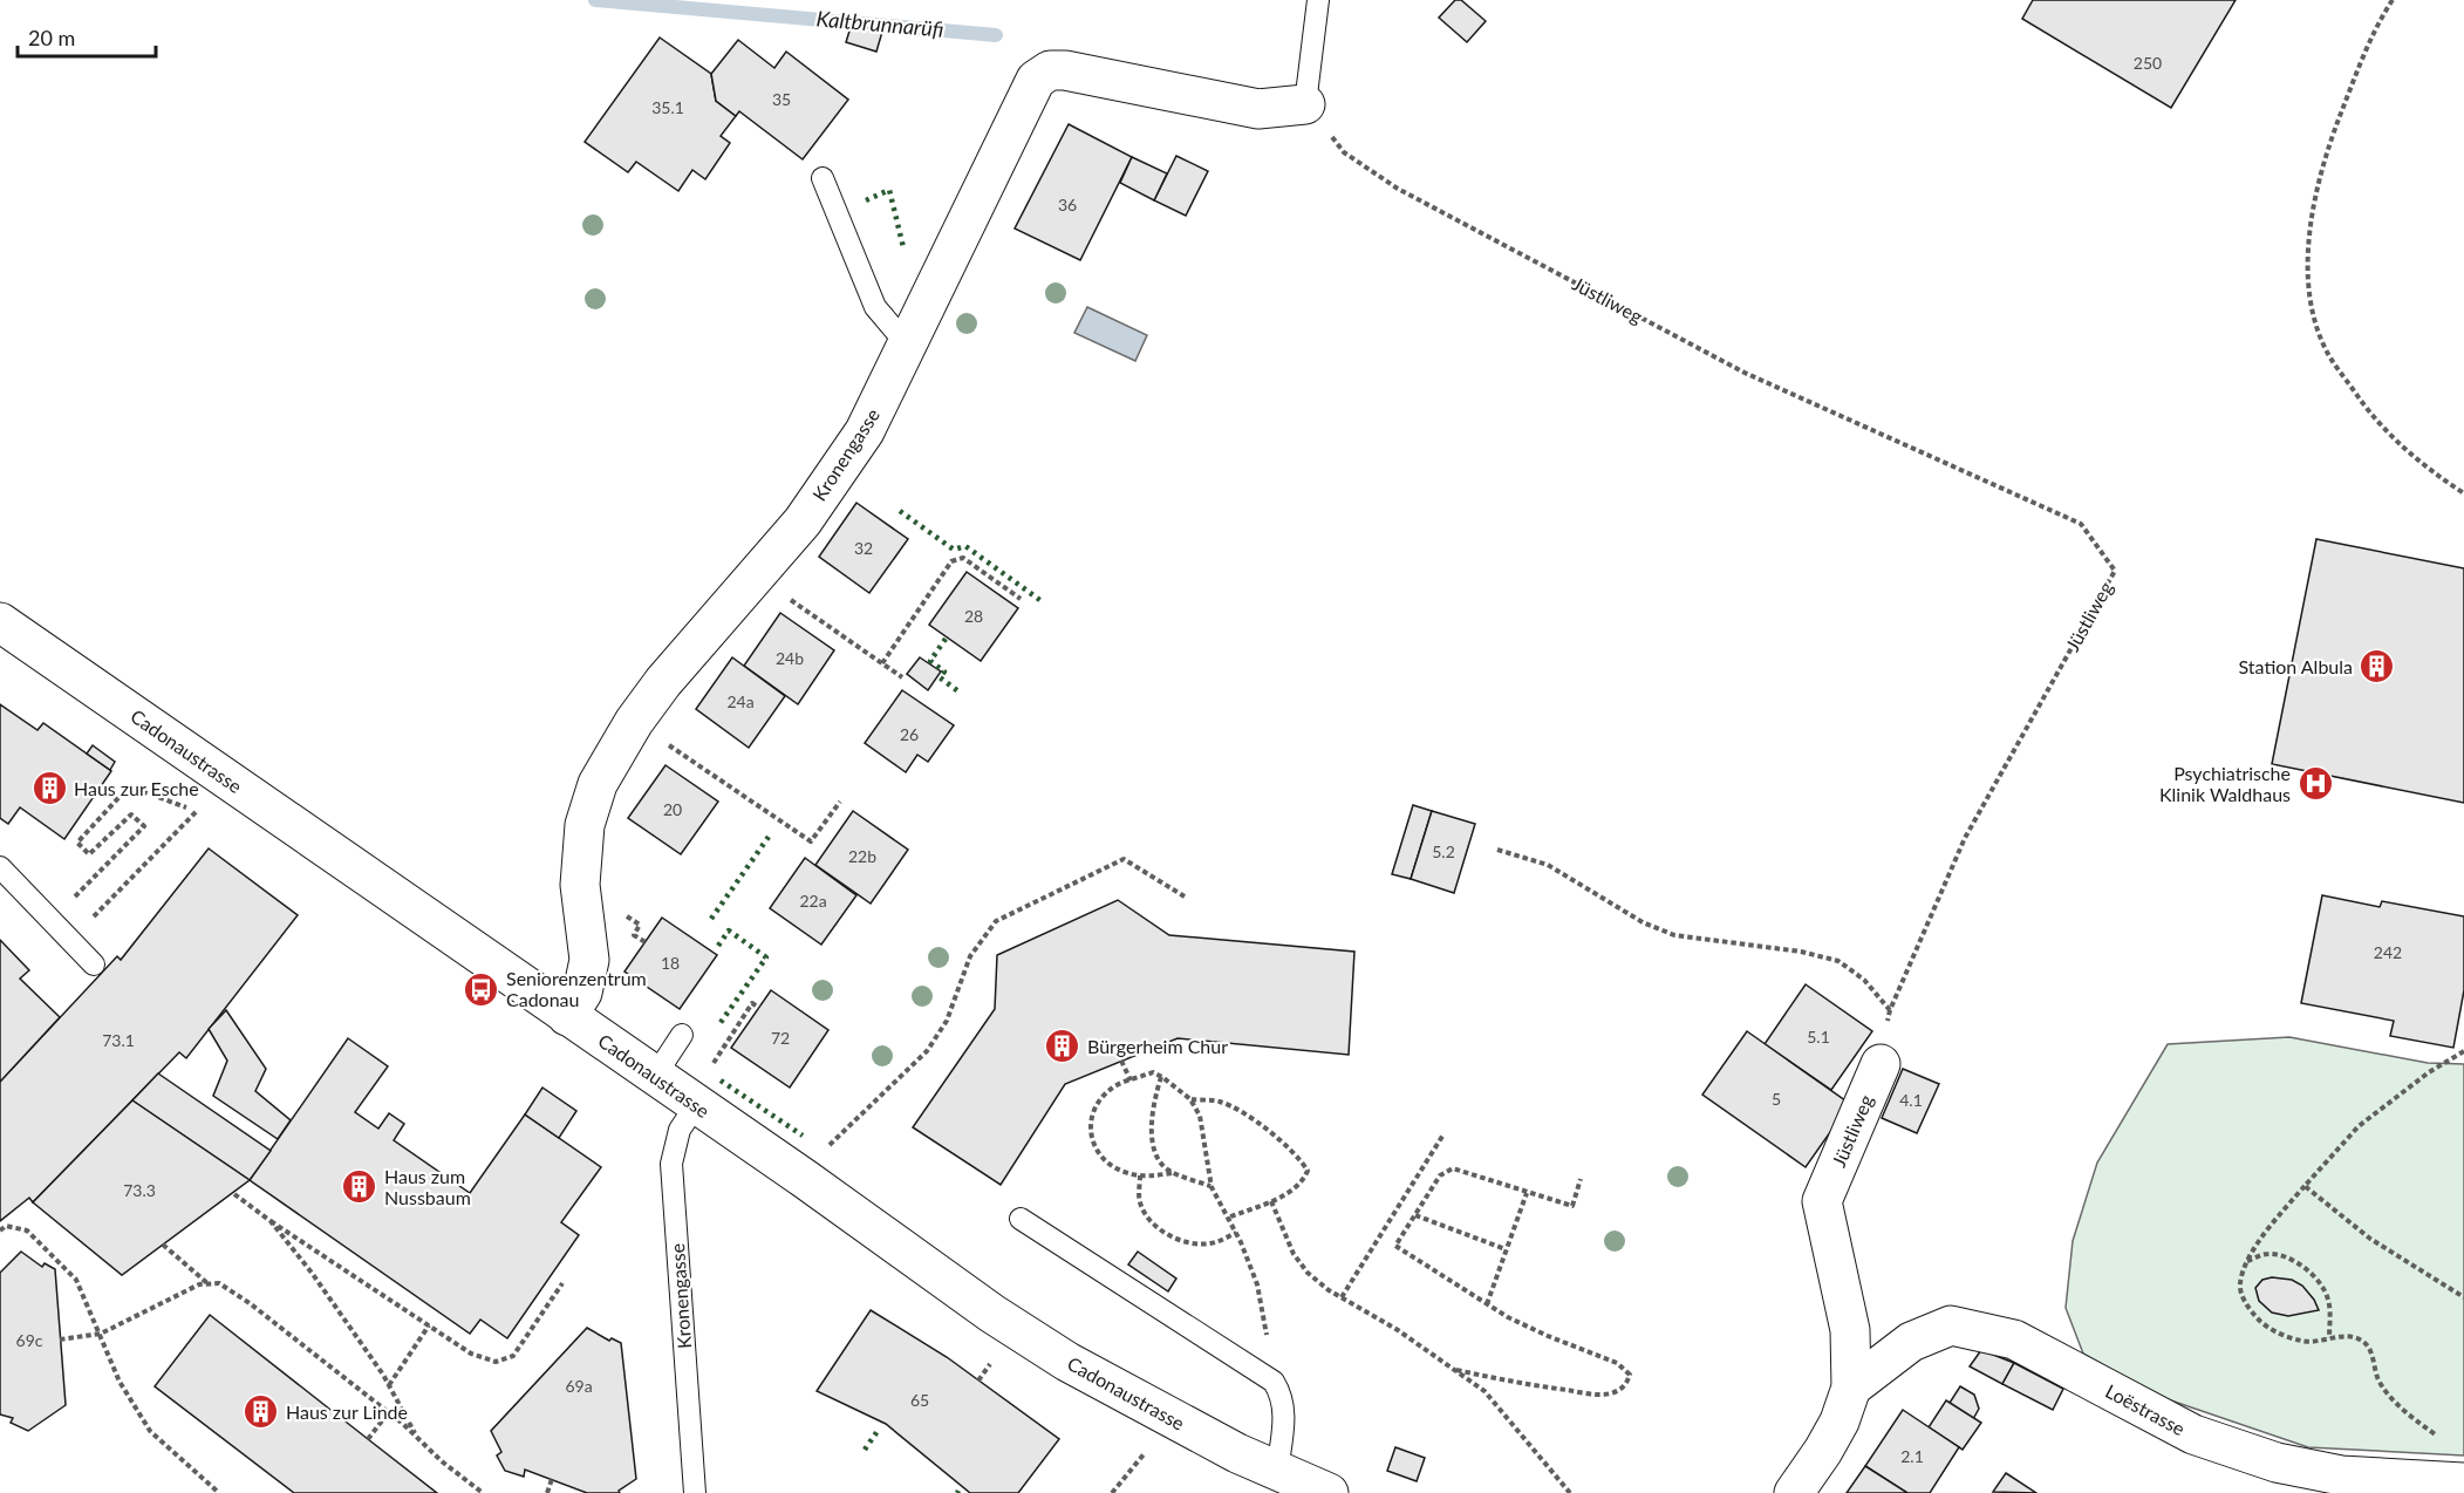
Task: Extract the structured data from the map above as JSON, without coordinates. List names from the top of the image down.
{
  "streets": {
    "street": [
      "Jüstliweg",
      "Kronengasse",
      "Cadonaustrasse",
      "Loëstrasse"
    ]
  },
  "crossings": [
    ["Jüstliweg", "Kronengasse"],
    ["Jüstliweg", "Loëstrasse"],
    ["Kronengasse", "Cadonaustrasse"]
  ],
  "water": ["Kaltbrunnarüfi"],
  "places": {
    "building": [
      "Station Albula",
      "Haus zur Esche",
      "Bürgerheim Chur",
      "Haus zum Nussbaum",
      "Haus zur Linde"
    ],
    "hospital": ["Psychiatrische Klinik Waldhaus"],
    "bus stop": ["Seniorenzentrum Cadonau"]
  },
  "house_numbers": [
    "250",
    "35",
    "35.1",
    "36",
    "32",
    "28",
    "24b",
    "24a",
    "26",
    "20",
    "5.2",
    "22b",
    "22a",
    "242",
    "18",
    "5.1",
    "72",
    "73.1",
    "5",
    "4.1",
    "73.3",
    "69c",
    "69a",
    "65",
    "2.1"
  ],
  "scale_bar": "20 m"
}
